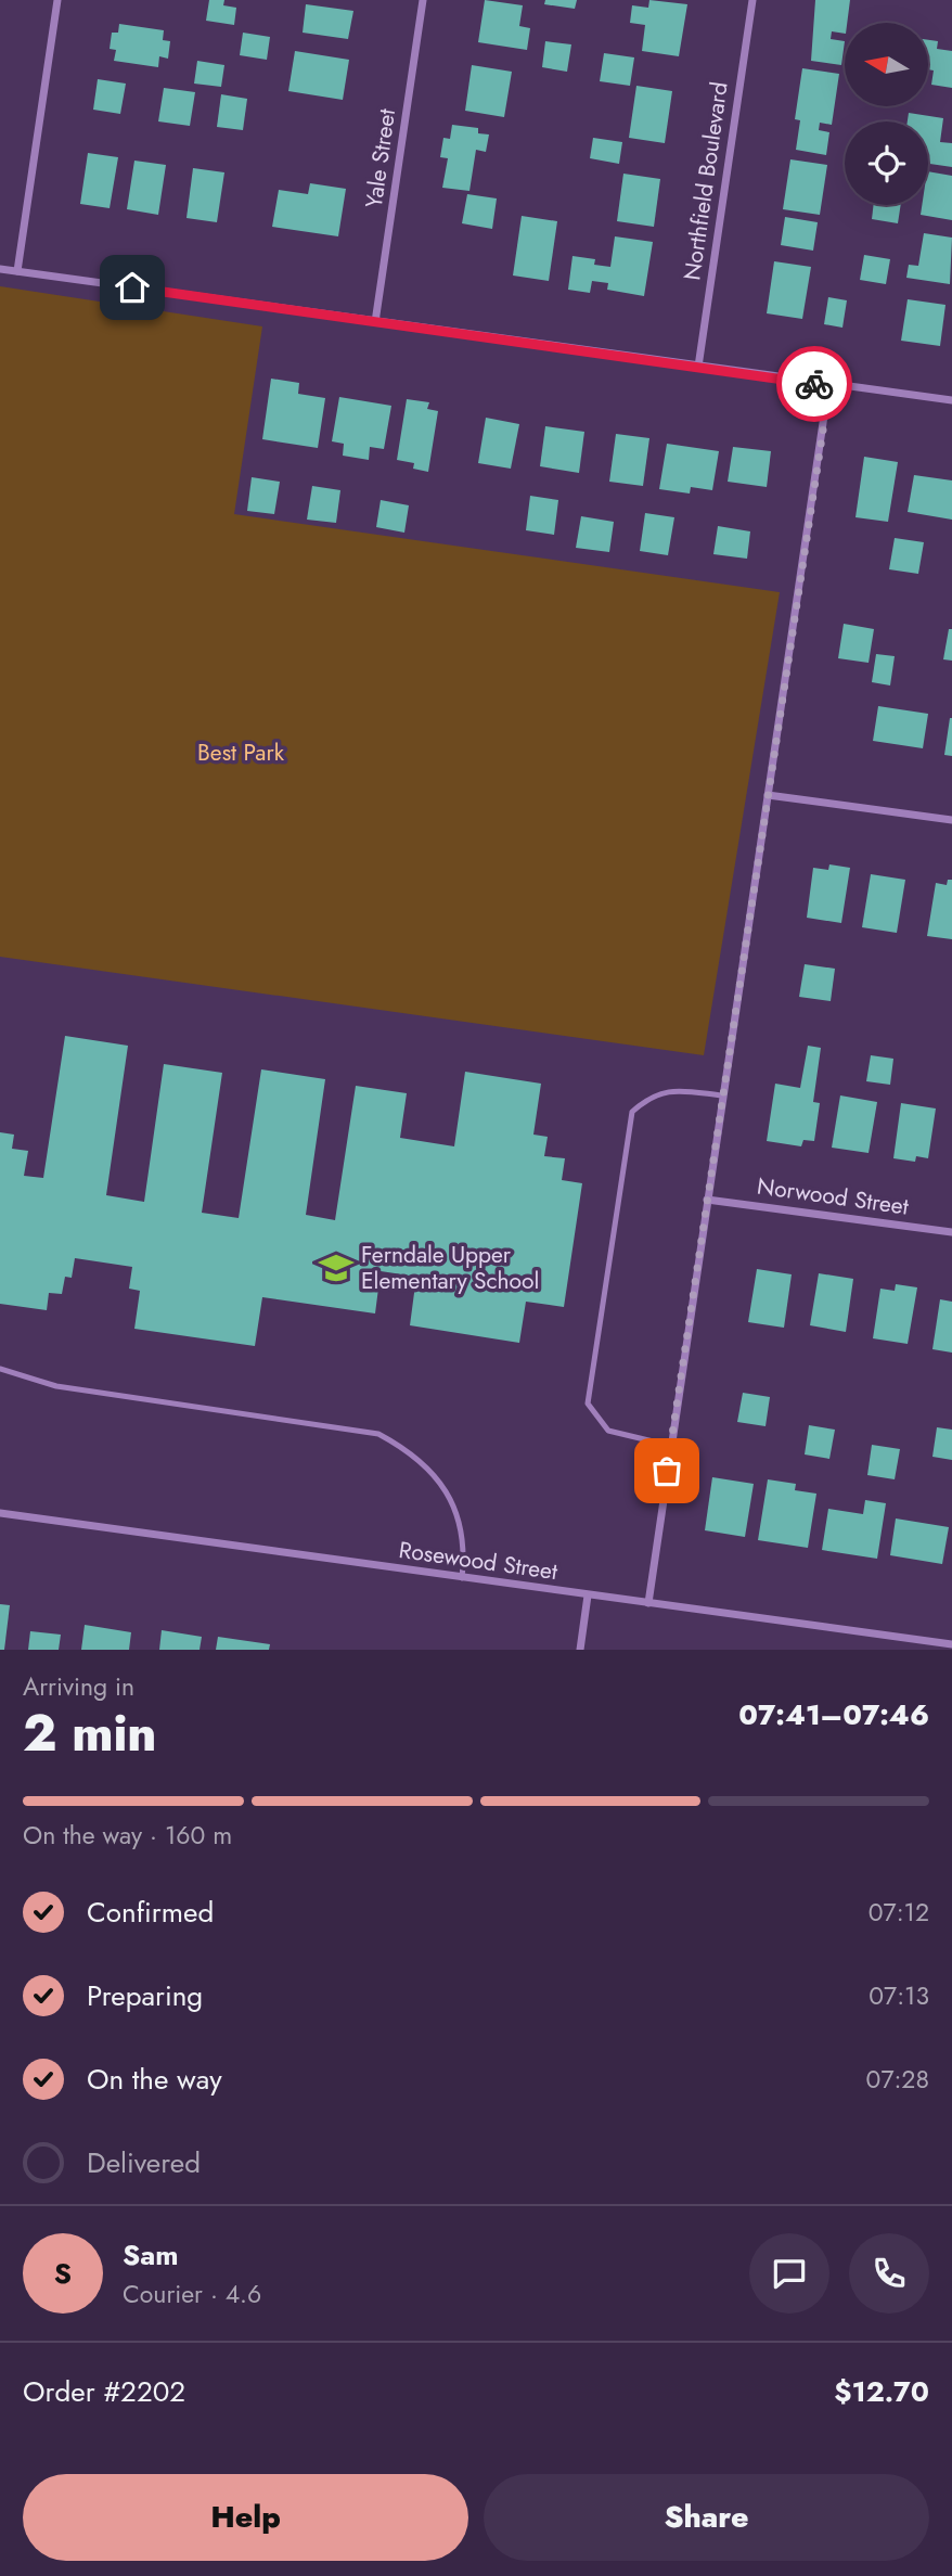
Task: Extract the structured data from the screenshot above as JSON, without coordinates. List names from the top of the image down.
{
  "streets": {
    "street": [
      "Yale Street",
      "Northfield Boulevard",
      "Norwood Street",
      "Rosewood Street"
    ]
  },
  "parks": ["Best Park"],
  "places": {
    "school or university": ["Ferndale Upper Elementary School"]
  },
  "north": "left",
  "page": {
    "heading": ["2 min", "Arriving in", "07:41–07:46"],
    "panel": [
      "Sam",
      "Courier · 4.6",
      "Order #2202",
      "$12.70"
    ],
    "bar": "On the way · 160 m",
    "list": [
      ["Confirmed", "07:12"],
      ["Preparing", "07:13"],
      ["On the way", "07:28"],
      "Delivered"
    ],
    "round": "S",
    "buttons": ["Help", "Share"]
  }
}
